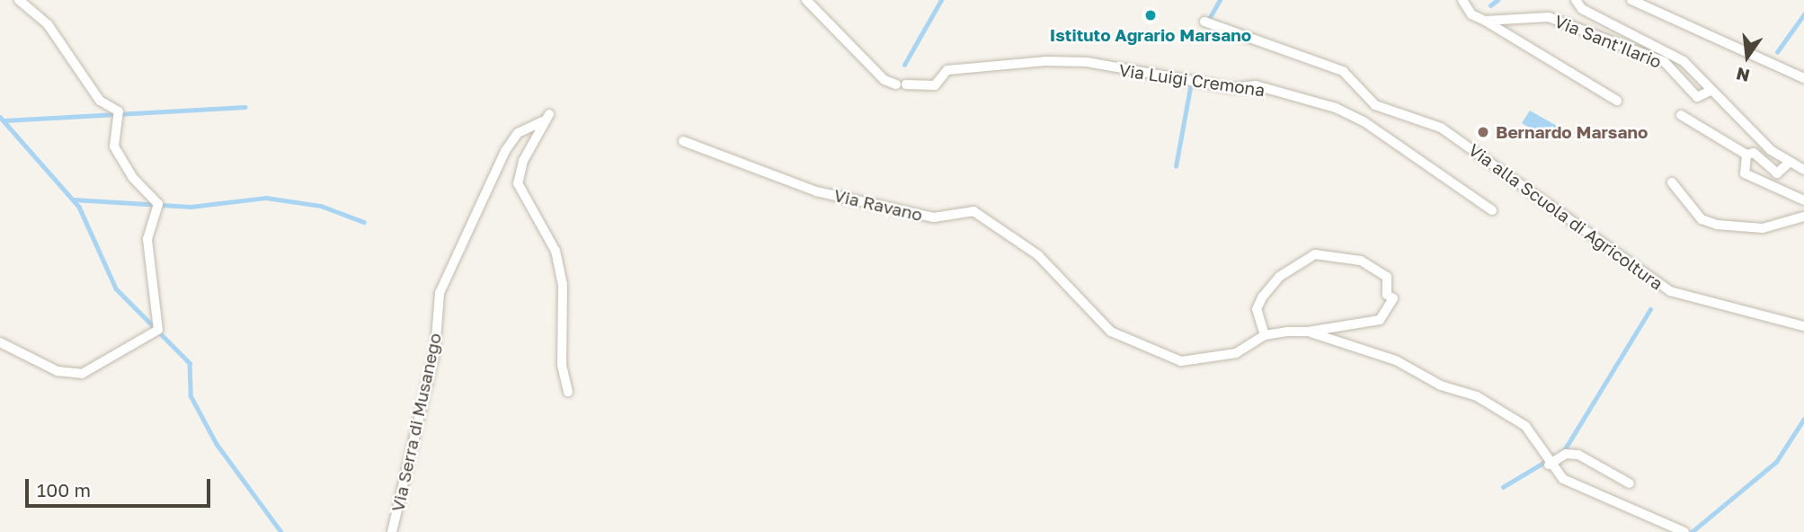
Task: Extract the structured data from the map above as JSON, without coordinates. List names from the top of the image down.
{
  "streets": {
    "street": [
      "Via Sant'Ilario",
      "Via Luigi Cremona",
      "Via Ravano",
      "Via alla Scuola di Agricoltura",
      "Via Serra di Musanego"
    ]
  },
  "places": ["Istituto Agrario Marsano", "Bernardo Marsano"],
  "scale_bar": "100 m",
  "north": "bottom"
}
